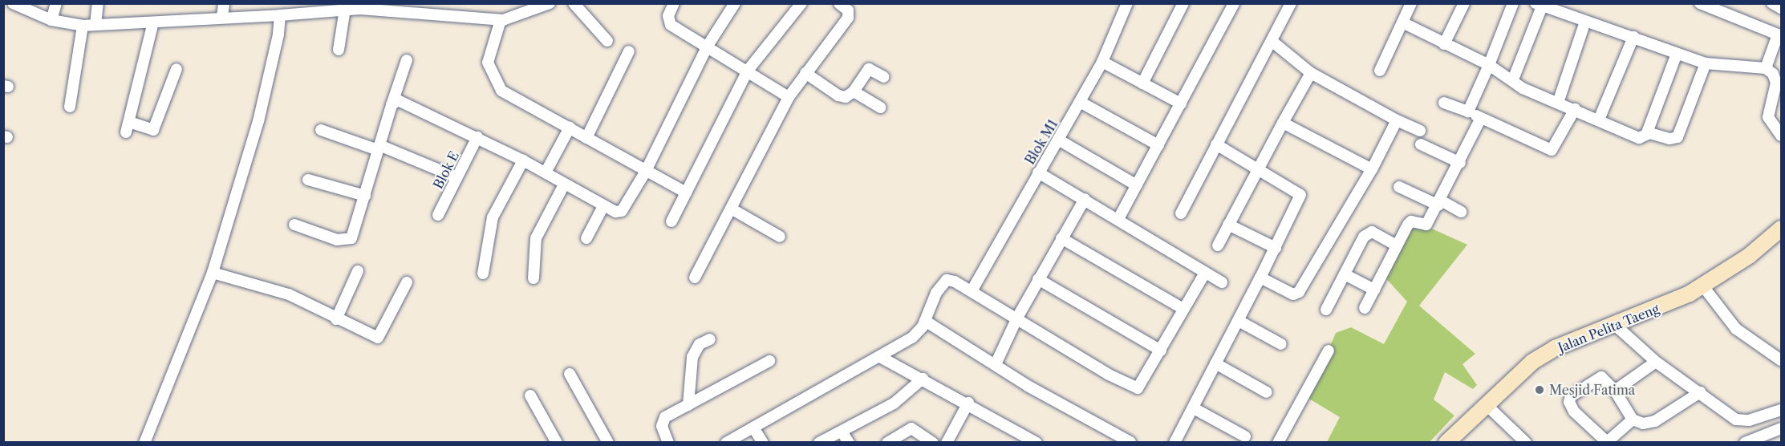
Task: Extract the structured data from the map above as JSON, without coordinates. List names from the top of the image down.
{
  "streets": {
    "street": ["Blok M1", "Blok E", "Jalan Pelita Taeng"]
  },
  "places": ["Mesjid Fatima"]
}
